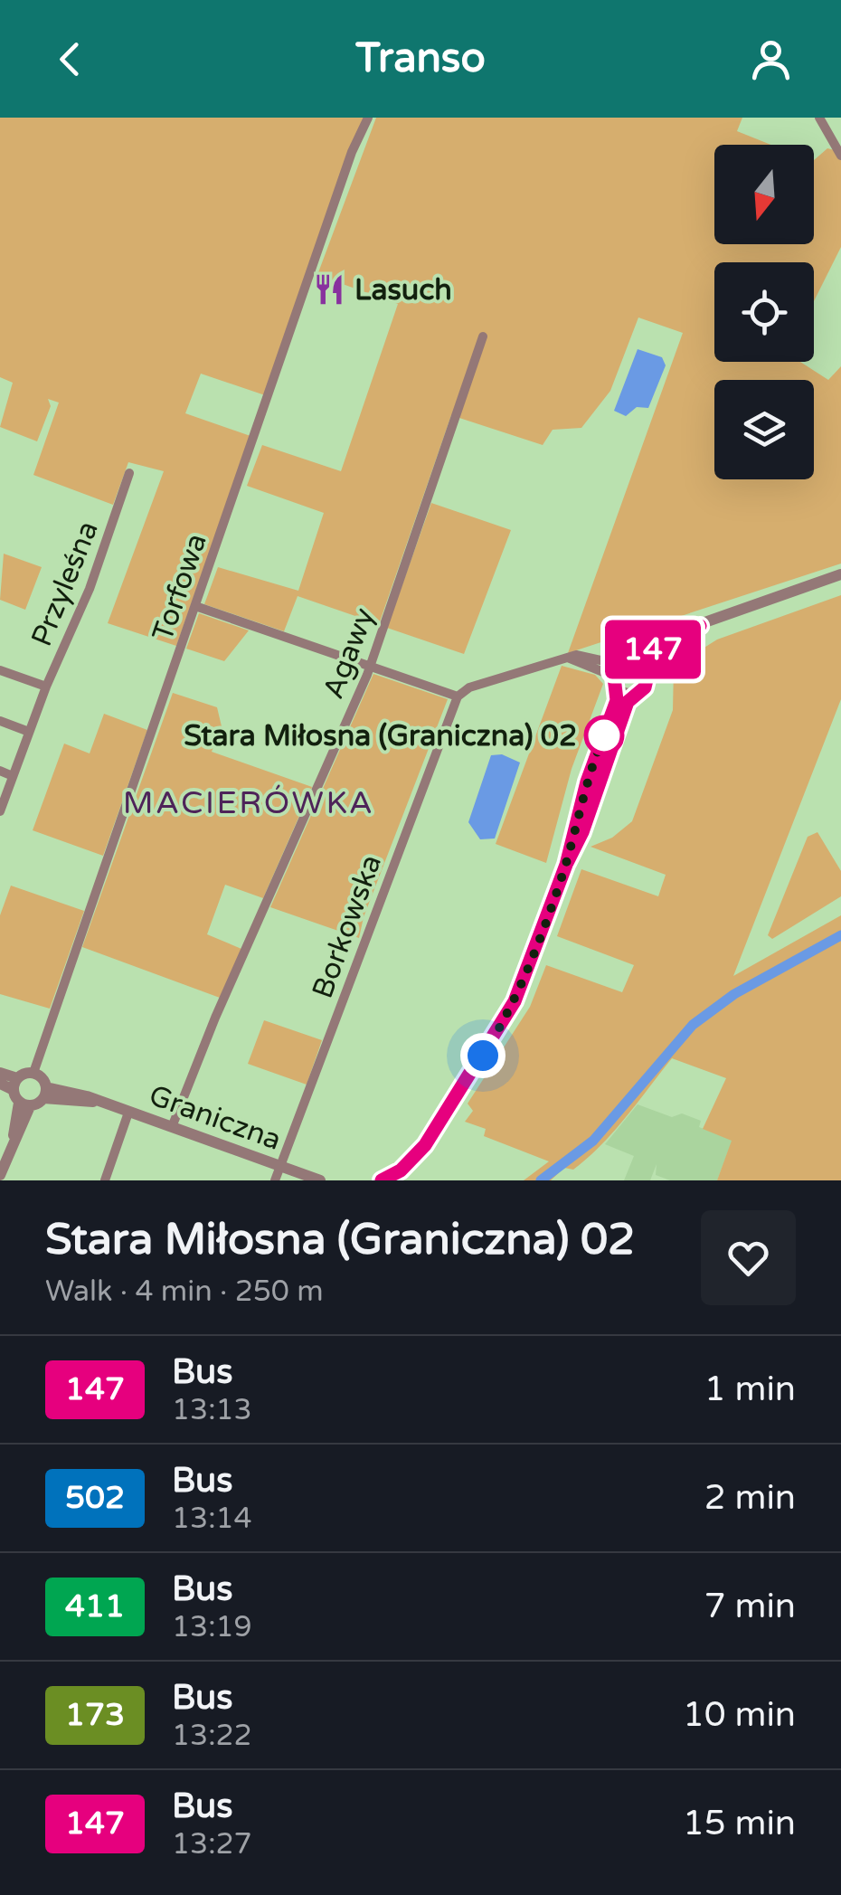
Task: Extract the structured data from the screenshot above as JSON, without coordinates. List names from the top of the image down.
{
  "streets": {
    "street": [
      "Przyleśna",
      "Torfowa",
      "Agawy",
      "Borkowska",
      "Graniczna"
    ]
  },
  "crossings": [
    ["Agawy", "Graniczna"],
    ["Borkowska", "Graniczna"]
  ],
  "districts": ["MACIERÓWKA"],
  "places": {
    "restaurant": ["Lasuch"],
    "other": ["Stara Miłosna (Graniczna) 02"]
  },
  "lines": ["bus line 147"],
  "north": "bottom",
  "page": {
    "header": "Transo",
    "on_map": "147",
    "heading": ["Stara Miłosna (Graniczna) 02", "Walk · 4 min · 250 m"],
    "list": [
      {
        "mark": "147",
        "name": "Bus",
        "note": "13:13",
        "value": "1 min"
      },
      {
        "mark": "502",
        "name": "Bus",
        "note": "13:14",
        "value": "2 min"
      },
      {
        "mark": "411",
        "name": "Bus",
        "note": "13:19",
        "value": "7 min"
      },
      {
        "mark": "173",
        "name": "Bus",
        "note": "13:22",
        "value": "10 min"
      },
      {
        "mark": "147",
        "name": "Bus",
        "note": "13:27",
        "value": "15 min"
      }
    ]
  }
}
